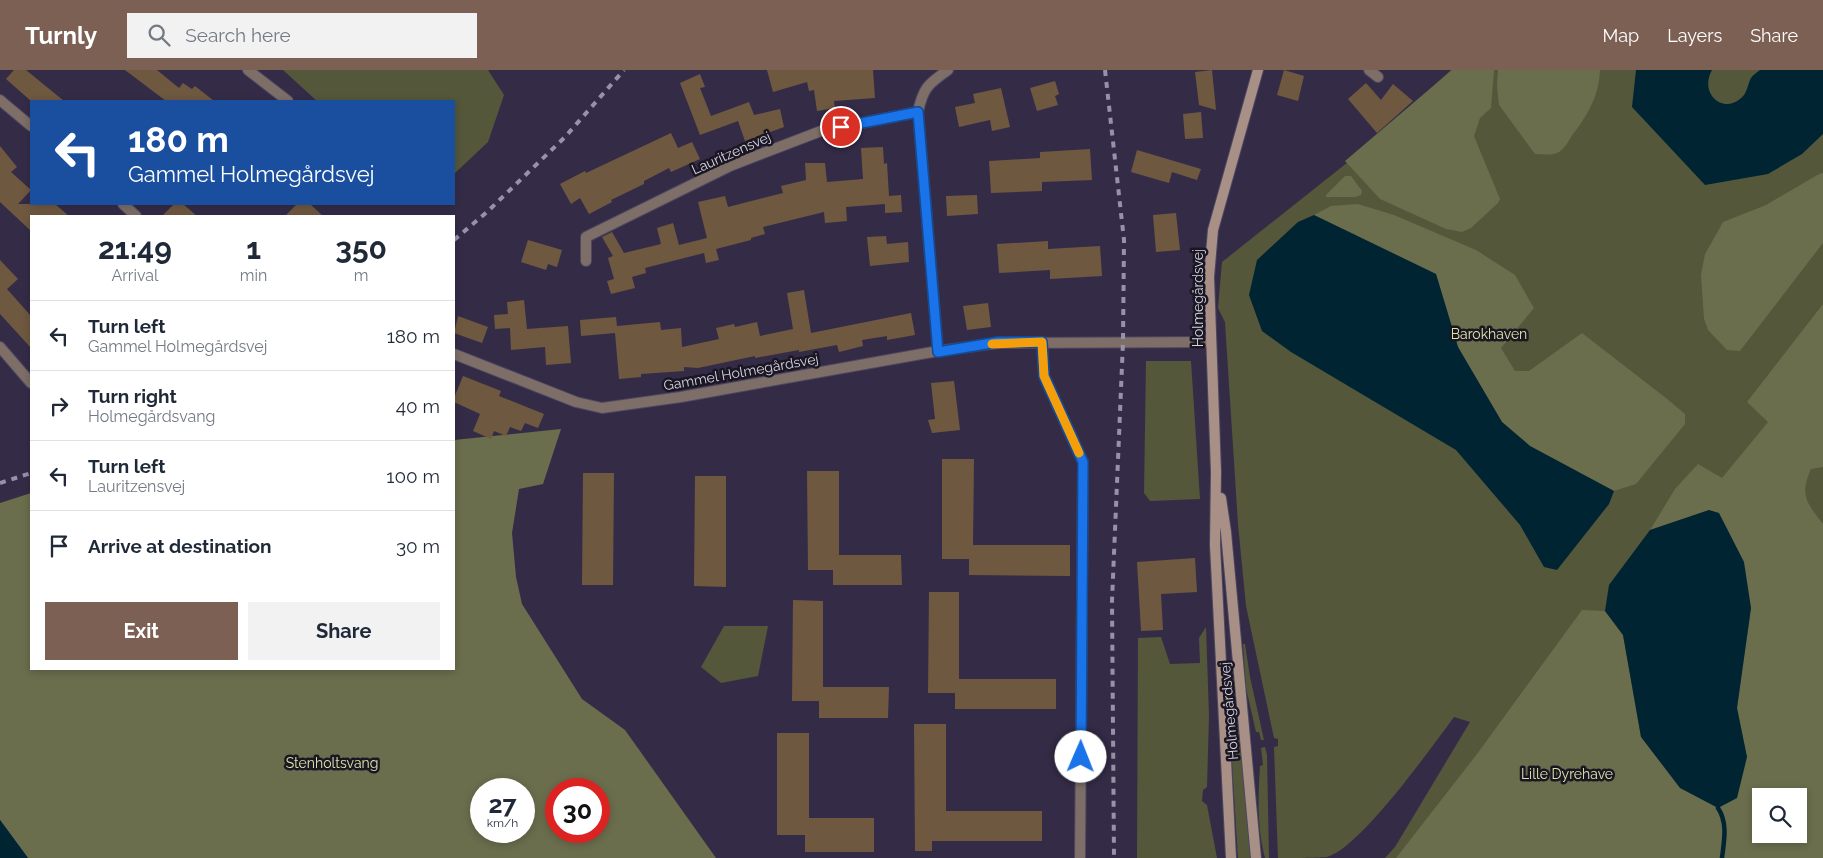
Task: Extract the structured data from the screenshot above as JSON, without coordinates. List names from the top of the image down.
{
  "streets": {
    "street": ["Lauritzensvej", "Holmegårdsvej", "Gammel Holmegårdsvej"]
  },
  "crossings": [
    ["Holmegårdsvej", "Gammel Holmegårdsvej"]
  ],
  "parks": ["Barokhaven", "Stenholtsvang", "Lille Dyrehave"],
  "page": {
    "header": "Turnly",
    "search": "Search here",
    "nav": ["Map", "Layers", "Share"],
    "turn": ["180 m", "Gammel Holmegårdsvej"],
    "eta": [
      "21:49",
      "Arrival",
      "1",
      "min",
      "350",
      "m"
    ],
    "list": [
      {
        "name": "Turn left",
        "note": "Gammel Holmegårdsvej",
        "value": "180 m"
      },
      {
        "name": "Turn right",
        "note": "Holmegårdsvang",
        "value": "40 m"
      },
      {
        "name": "Turn left",
        "note": "Lauritzensvej",
        "value": "100 m"
      },
      {
        "name": "Arrive at destination",
        "value": "30 m"
      }
    ],
    "buttons": ["Exit", "Share"],
    "speed": "27 km/h",
    "limit": "30"
  }
}
